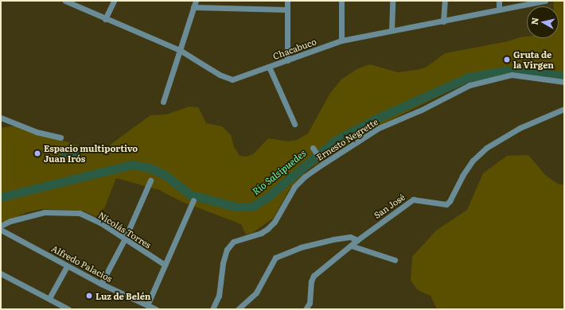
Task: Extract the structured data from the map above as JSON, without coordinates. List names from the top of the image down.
{
  "streets": {
    "street": [
      "Chacabuco",
      "Ernesto Negrette",
      "San José",
      "Nicolás Torres",
      "Alfredo Palacios"
    ]
  },
  "water": ["Río Salsipuedes"],
  "places": ["Gruta de la Virgen", "Espacio multiportivo Juan Irós", "Luz de Belén"],
  "north": "left"
}
